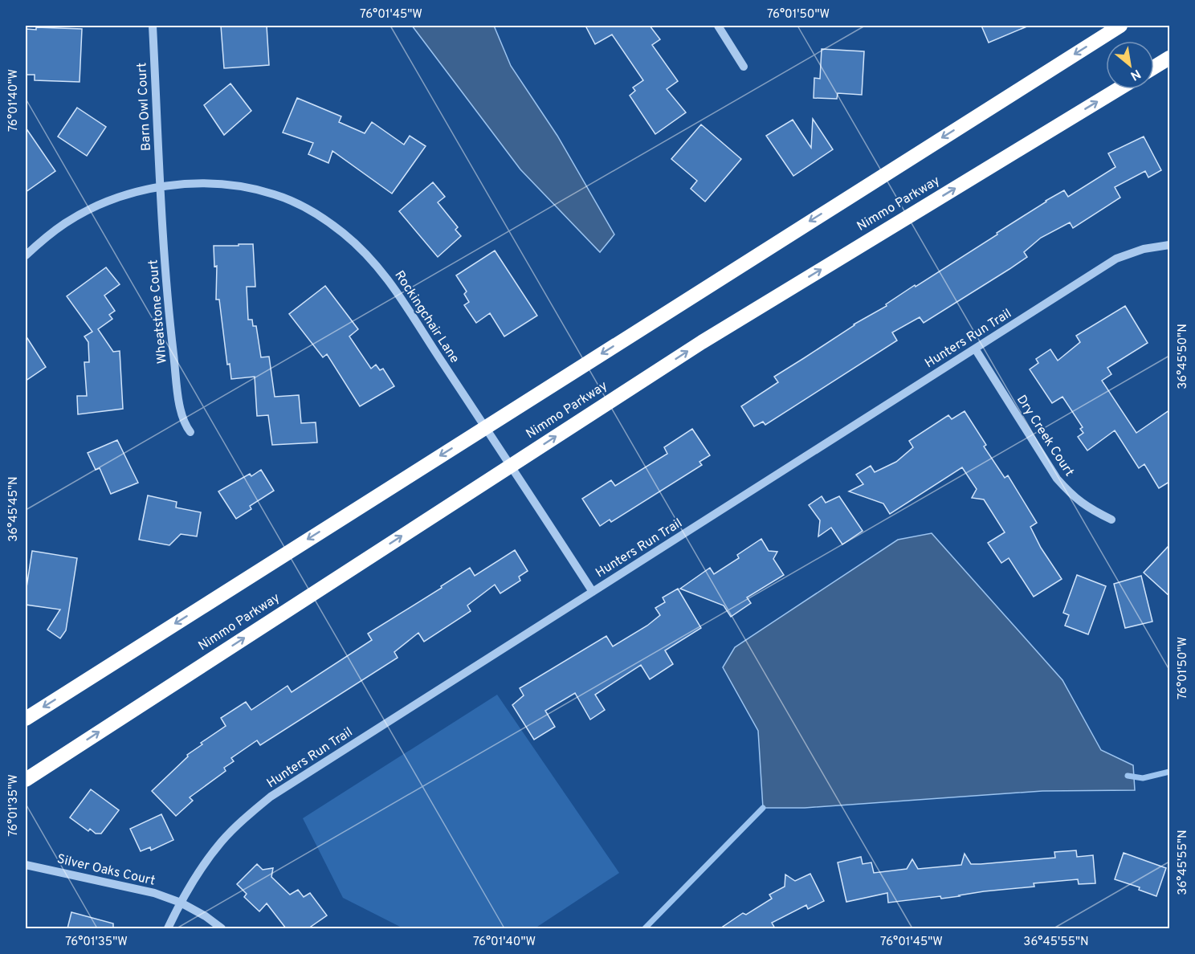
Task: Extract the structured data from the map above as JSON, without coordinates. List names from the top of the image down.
{
  "streets": {
    "highway": ["Nimmo Parkway"],
    "street": [
      "Barn Owl Court",
      "Wheatstone Court",
      "Rockingchair Lane",
      "Hunters Run Trail",
      "Dry Creek Court",
      "Silver Oaks Court"
    ]
  },
  "crossings": [
    ["Barn Owl Court", "Wheatstone Court"],
    ["Barn Owl Court", "Rockingchair Lane"],
    ["Nimmo Parkway", "Rockingchair Lane"],
    ["Wheatstone Court", "Rockingchair Lane"],
    ["Rockingchair Lane", "Hunters Run Trail"],
    ["Hunters Run Trail", "Dry Creek Court"],
    ["Hunters Run Trail", "Silver Oaks Court"]
  ],
  "north": "bottom right",
  "coordinates": [
    "76°01'45\"W",
    "76°01'50\"W",
    "76°01'40\"W",
    "36°45'50\"N",
    "36°45'45\"N",
    "76°01'35\"W",
    "36°45'55\"N"
  ]
}
